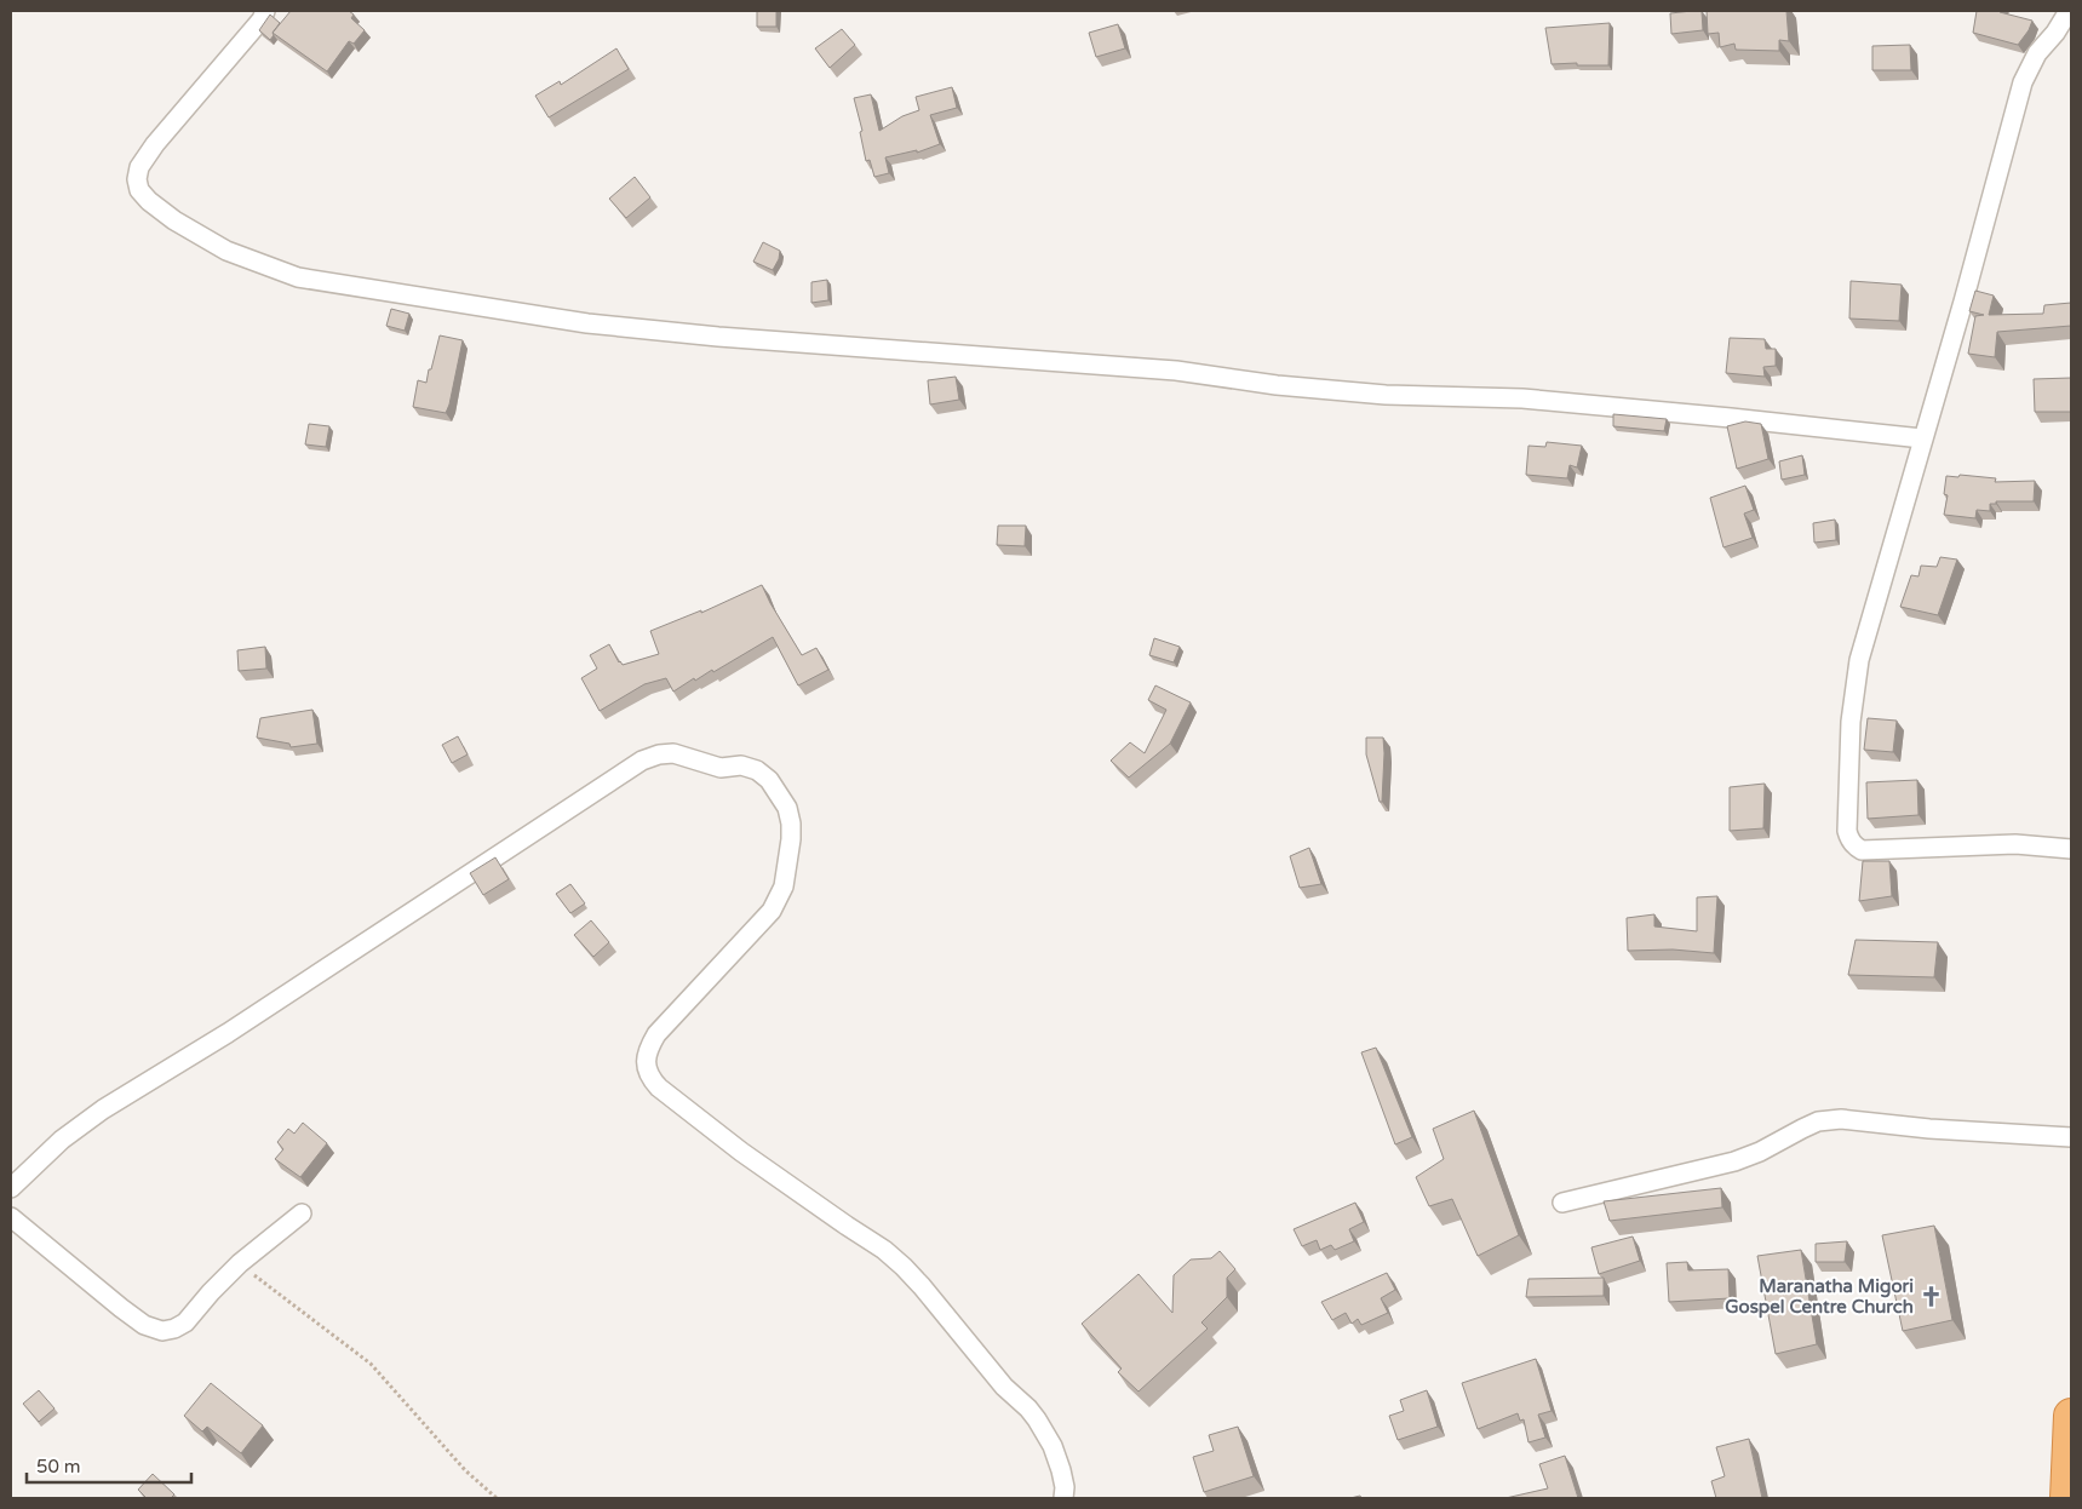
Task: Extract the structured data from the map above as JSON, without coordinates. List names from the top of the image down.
{
  "places": {
    "church": ["Maranatha Migori Gospel Centre Church"]
  },
  "scale_bar": "50 m"
}
